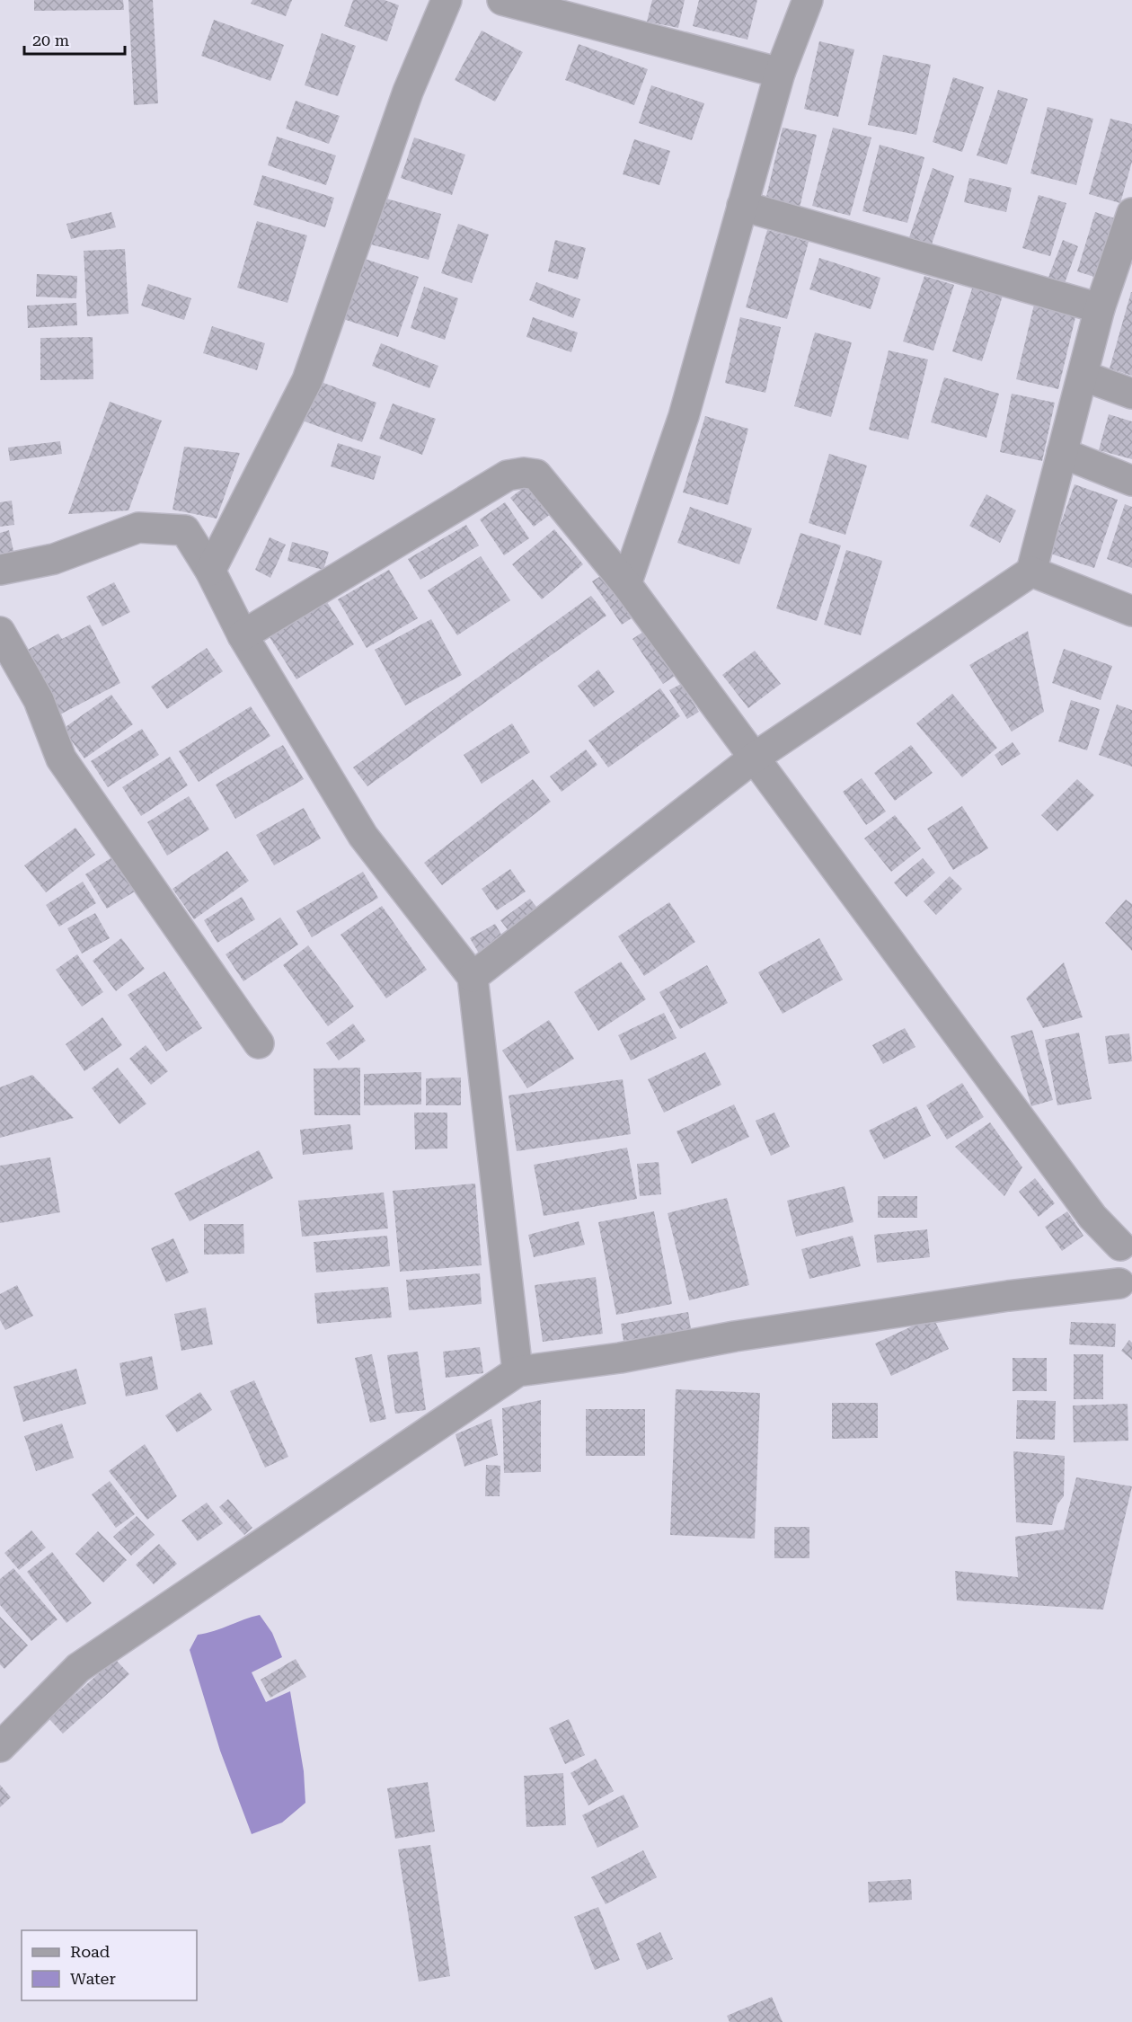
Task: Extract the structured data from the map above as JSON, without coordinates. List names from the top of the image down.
{
  "legend": ["Road", "Water"],
  "scale_bar": "20 m"
}
